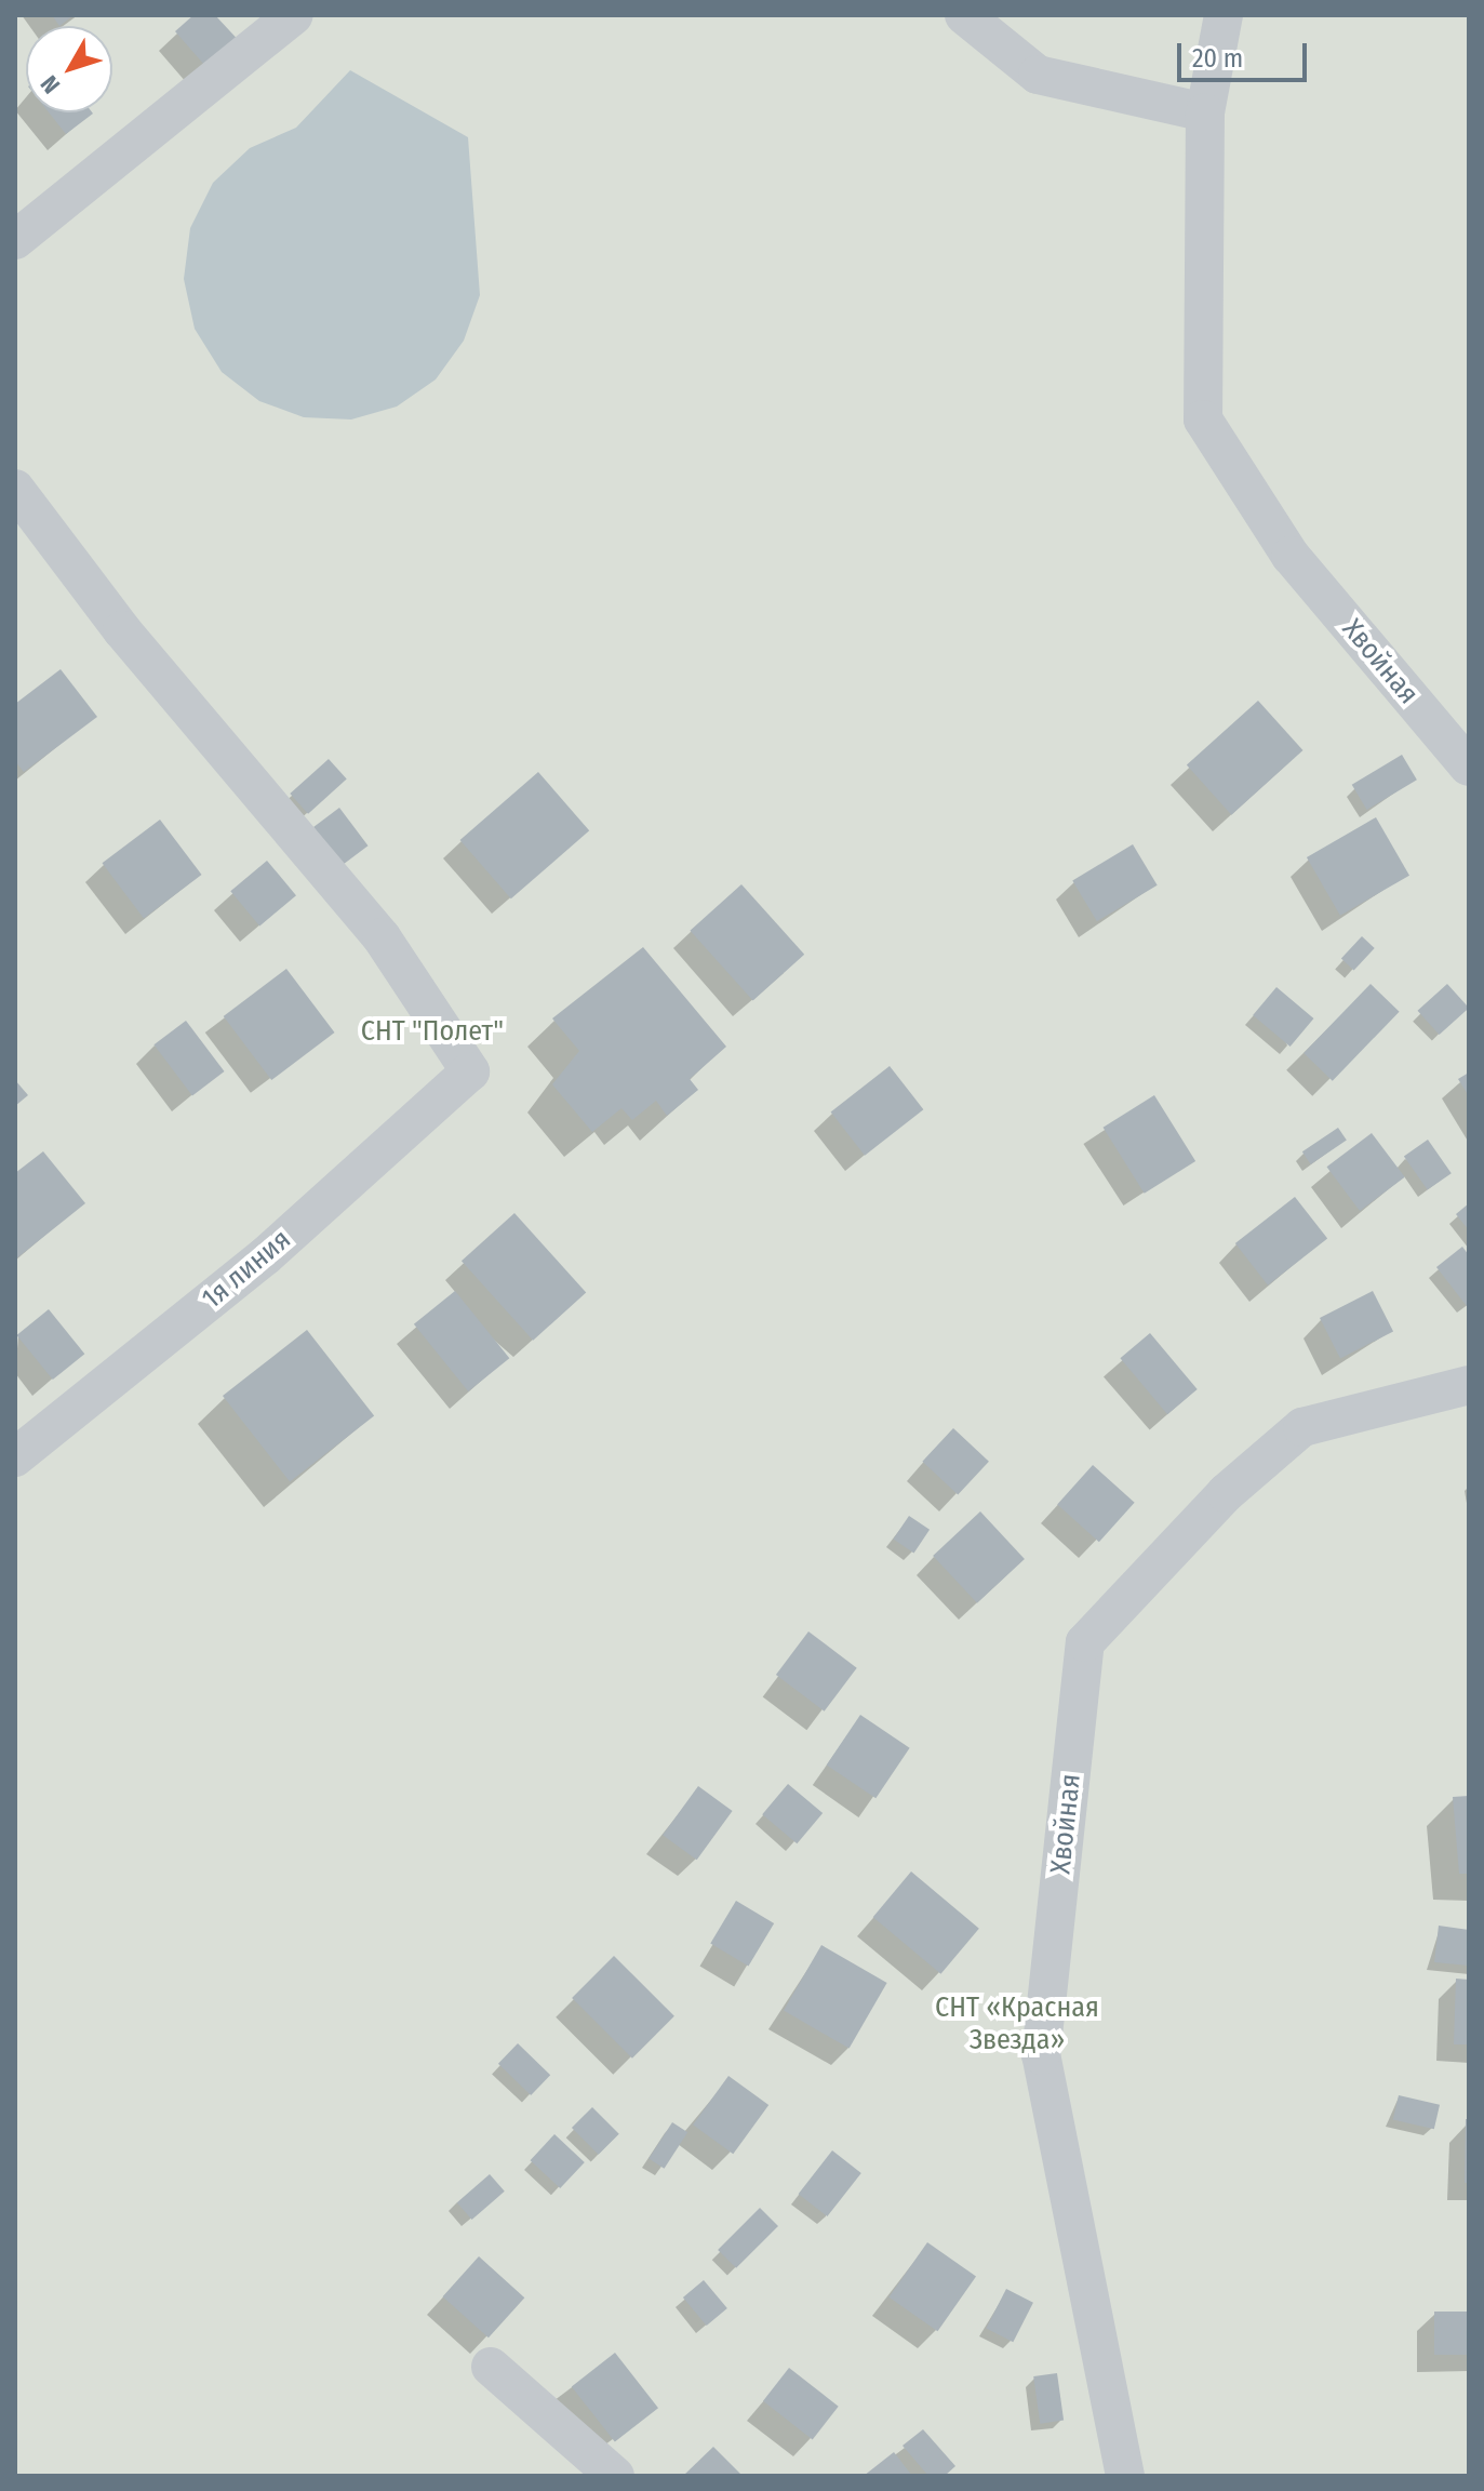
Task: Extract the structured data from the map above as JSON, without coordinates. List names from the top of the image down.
{
  "streets": {
    "street": ["Хвойная", "1я линия"]
  },
  "parks": ["СНТ \"Полет\"", "СНТ «Красная Звезда»"],
  "scale_bar": "20 m",
  "north": "bottom left"
}
